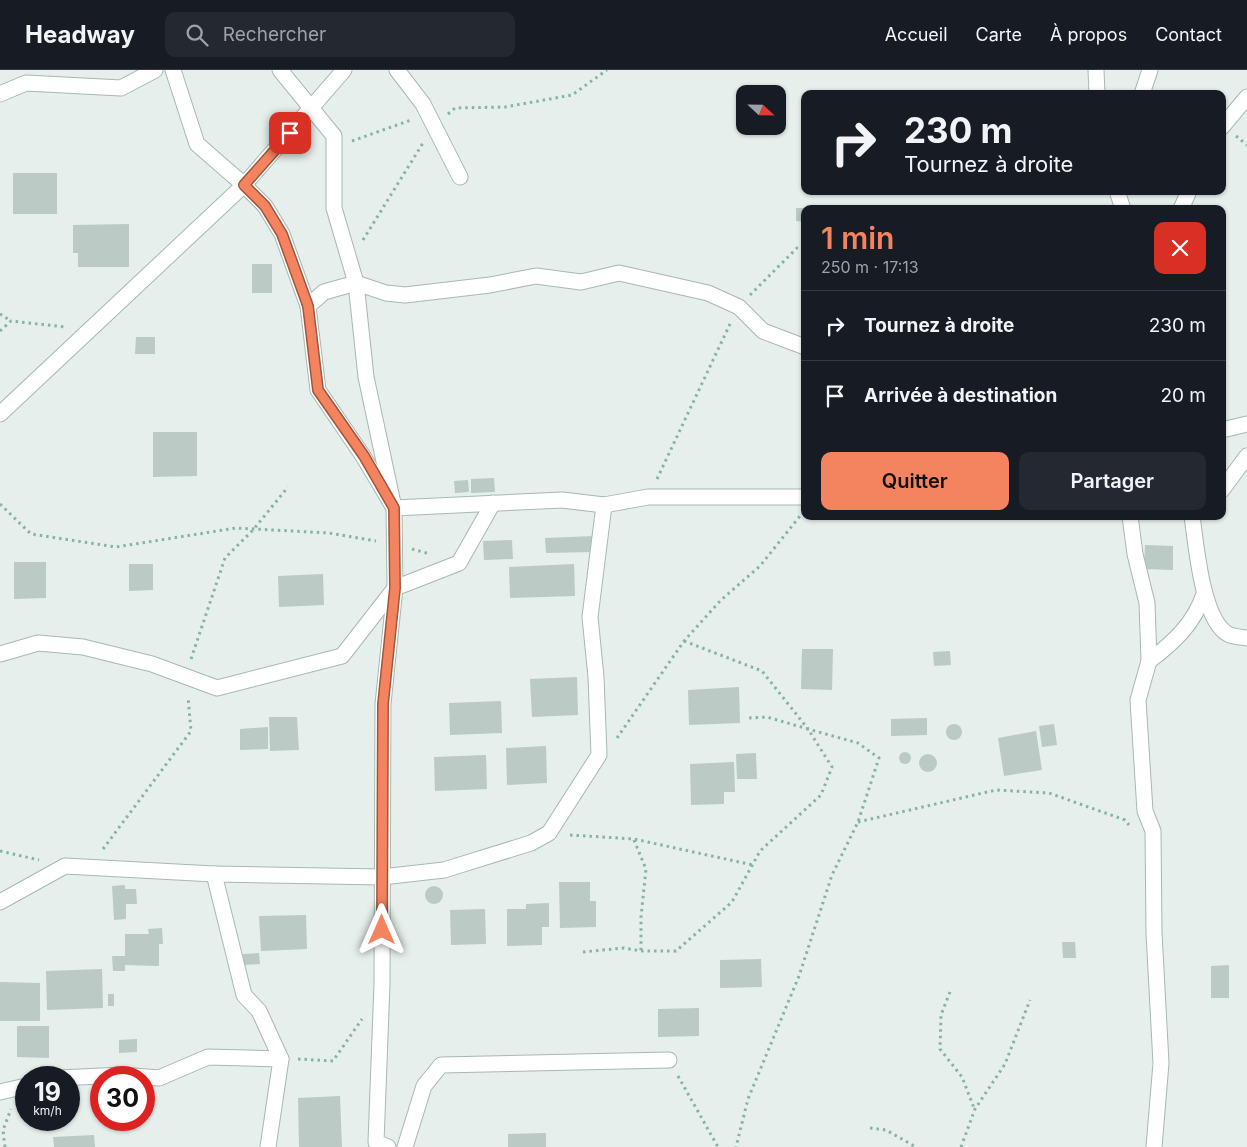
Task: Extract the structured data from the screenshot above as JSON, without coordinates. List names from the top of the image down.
{
  "north": "right",
  "page": {
    "header": "Headway",
    "search": "Rechercher",
    "nav": [
      "Accueil",
      "Carte",
      "À propos",
      "Contact"
    ],
    "turn": ["230 m", "Tournez à droite"],
    "heading": ["1 min", "250 m · 17:13"],
    "list": [
      {
        "name": "Tournez à droite",
        "value": "230 m"
      },
      {
        "name": "Arrivée à destination",
        "value": "20 m"
      }
    ],
    "buttons": ["Quitter", "Partager"],
    "speed": "19 km/h",
    "limit": "30"
  }
}
